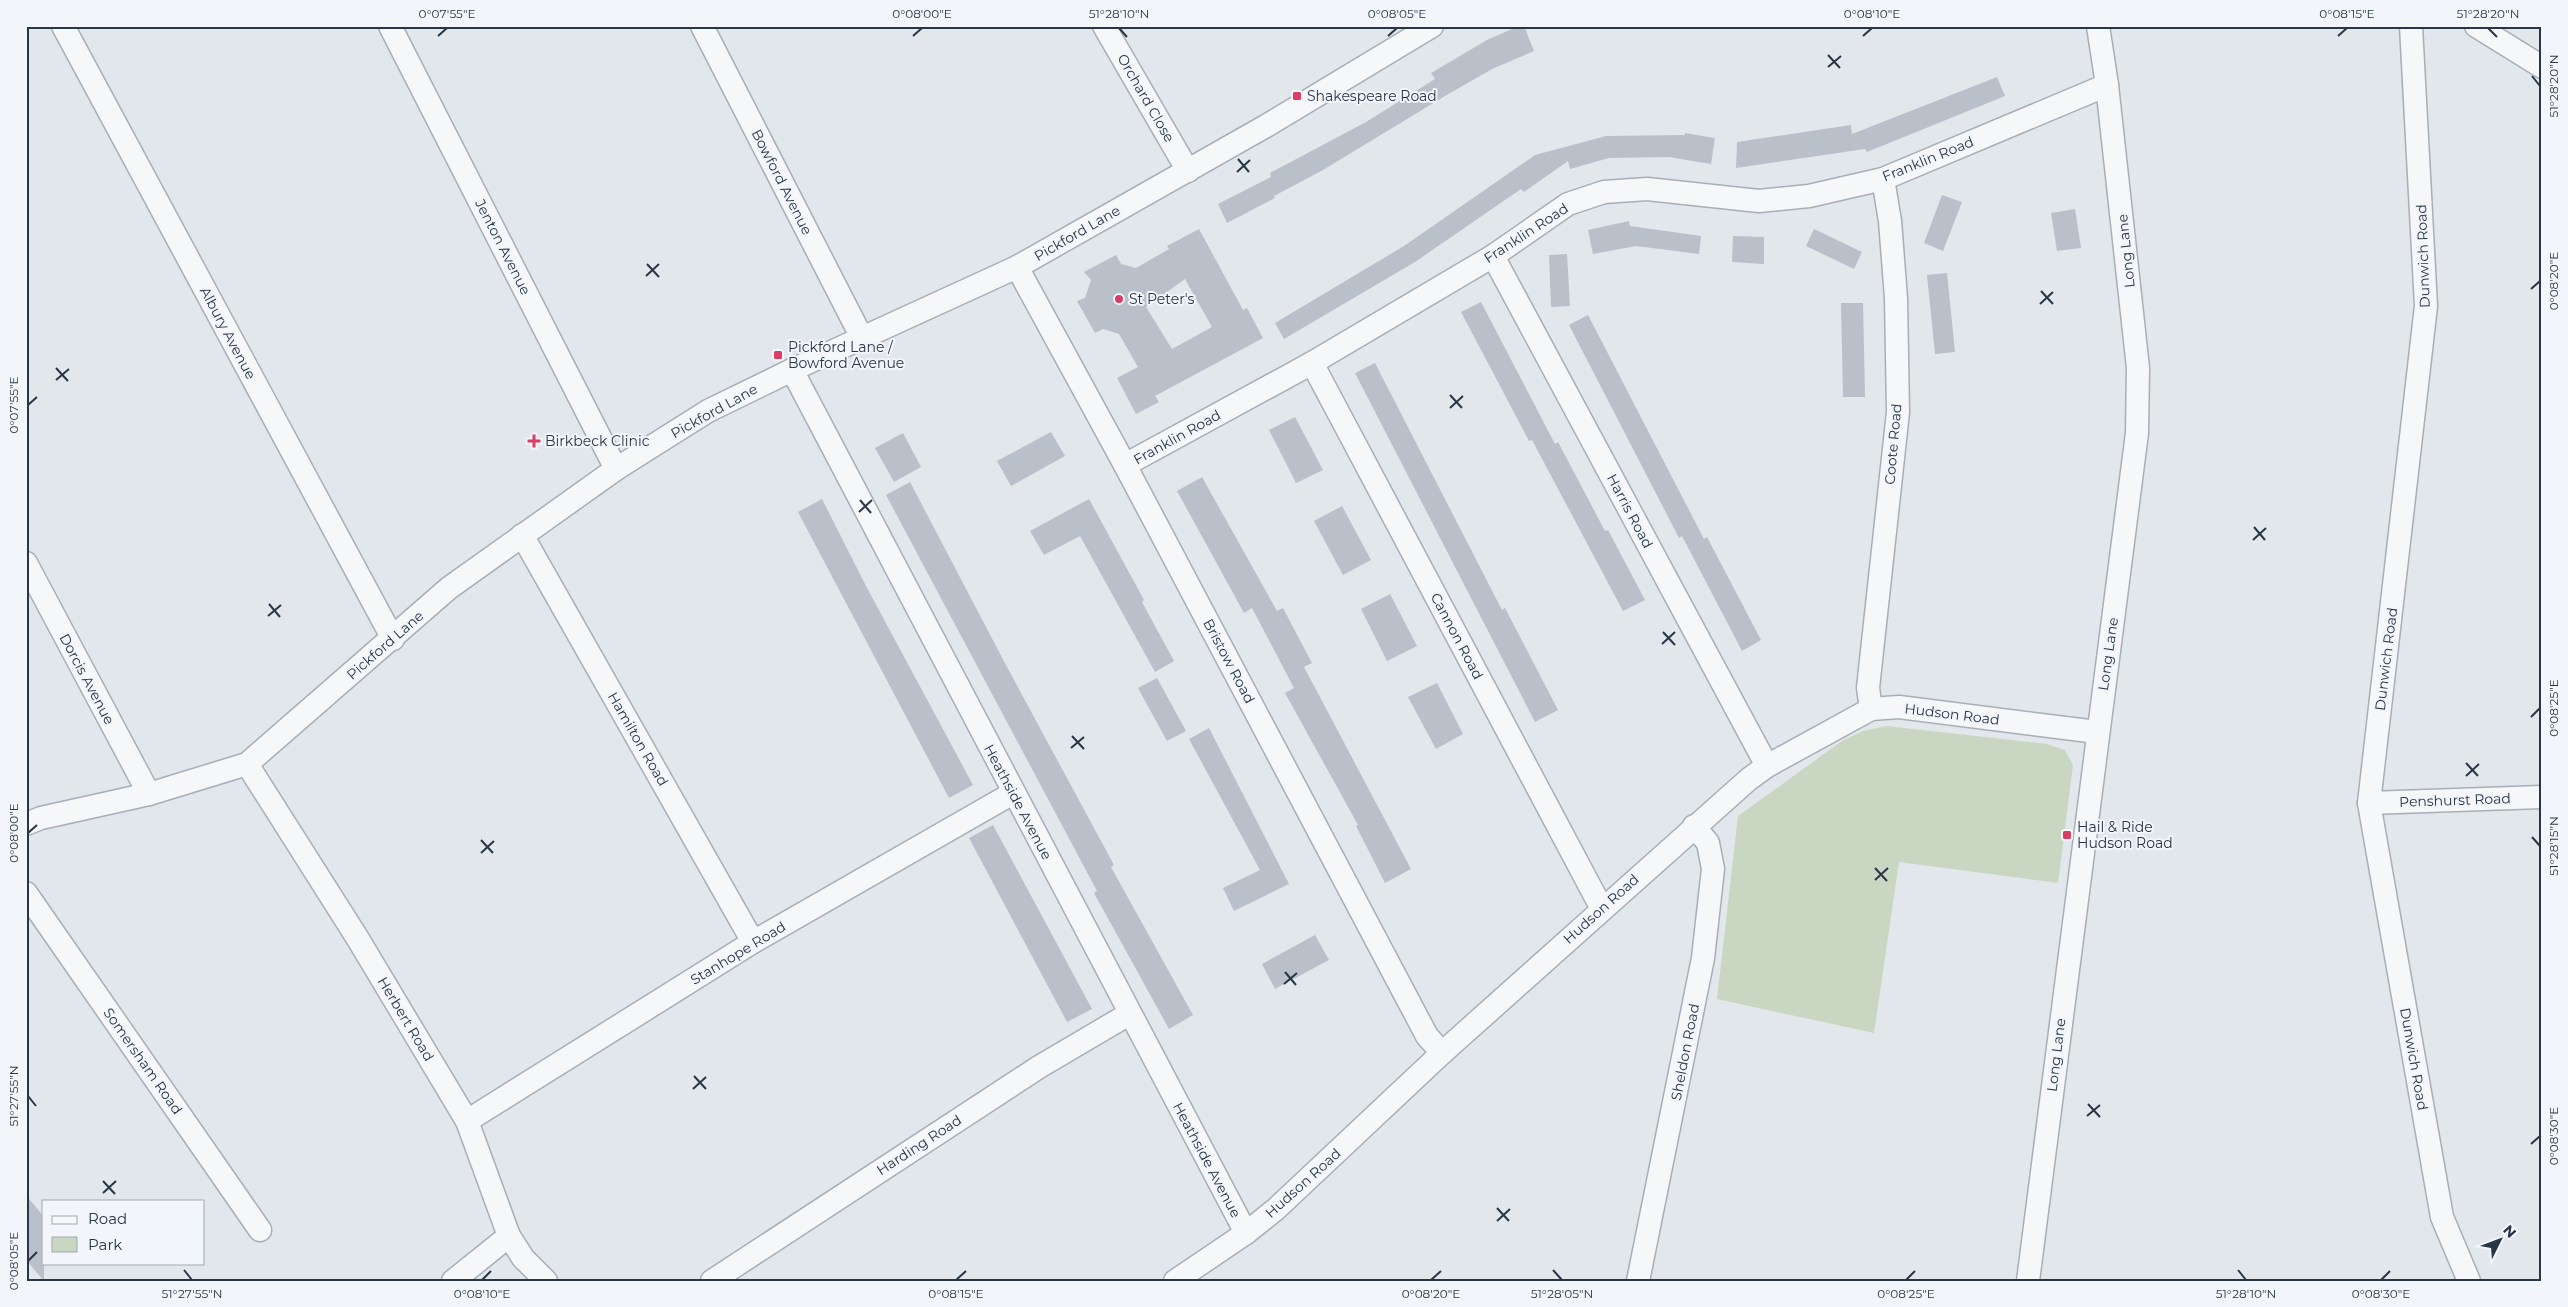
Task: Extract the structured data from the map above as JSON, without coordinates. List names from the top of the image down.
{
  "streets": {
    "street": [
      "Orchard Close",
      "Franklin Road",
      "Bowford Avenue",
      "Pickford Lane",
      "Jenton Avenue",
      "Long Lane",
      "Dunwich Road",
      "Albury Avenue",
      "Coote Road",
      "Harris Road",
      "Cannon Road",
      "Bristow Road",
      "Dorcis Avenue",
      "Hudson Road",
      "Hamilton Road",
      "Penshurst Road",
      "Heathside Avenue",
      "Stanhope Road",
      "Herbert Road",
      "Sheldon Road",
      "Somersham Road",
      "Harding Road"
    ]
  },
  "crossings": [
    ["Orchard Close", "Pickford Lane"],
    ["Franklin Road", "Long Lane"],
    ["Franklin Road", "Coote Road"],
    ["Franklin Road", "Harris Road"],
    ["Franklin Road", "Cannon Road"],
    ["Franklin Road", "Bristow Road"],
    ["Bowford Avenue", "Pickford Lane"],
    ["Pickford Lane", "Jenton Avenue"],
    ["Pickford Lane", "Albury Avenue"],
    ["Pickford Lane", "Bristow Road"],
    ["Pickford Lane", "Dorcis Avenue"],
    ["Pickford Lane", "Hamilton Road"],
    ["Pickford Lane", "Heathside Avenue"],
    ["Pickford Lane", "Herbert Road"],
    ["Long Lane", "Hudson Road"],
    ["Dunwich Road", "Penshurst Road"],
    ["Coote Road", "Hudson Road"],
    ["Harris Road", "Hudson Road"],
    ["Cannon Road", "Hudson Road"],
    ["Bristow Road", "Hudson Road"],
    ["Hudson Road", "Heathside Avenue"],
    ["Hudson Road", "Sheldon Road"],
    ["Hamilton Road", "Stanhope Road"],
    ["Heathside Avenue", "Stanhope Road"],
    ["Heathside Avenue", "Harding Road"],
    ["Stanhope Road", "Herbert Road"]
  ],
  "places": {
    "transit": ["Shakespeare Road", "Pickford Lane / Bowford Avenue", "Hail & Ride Hudson Road"],
    "other": ["St Peter's"],
    "health": ["Birkbeck Clinic"]
  },
  "legend": ["Road", "Park"],
  "north": "top right",
  "coordinates": [
    "0°07'55\"E",
    "0°08'00\"E",
    "51°28'10\"N",
    "0°08'05\"E",
    "0°08'10\"E",
    "0°08'15\"E",
    "51°28'20\"N",
    "0°08'20\"E",
    "0°08'25\"E",
    "51°28'15\"N",
    "51°27'55\"N",
    "0°08'30\"E",
    "51°28'05\"N"
  ]
}
